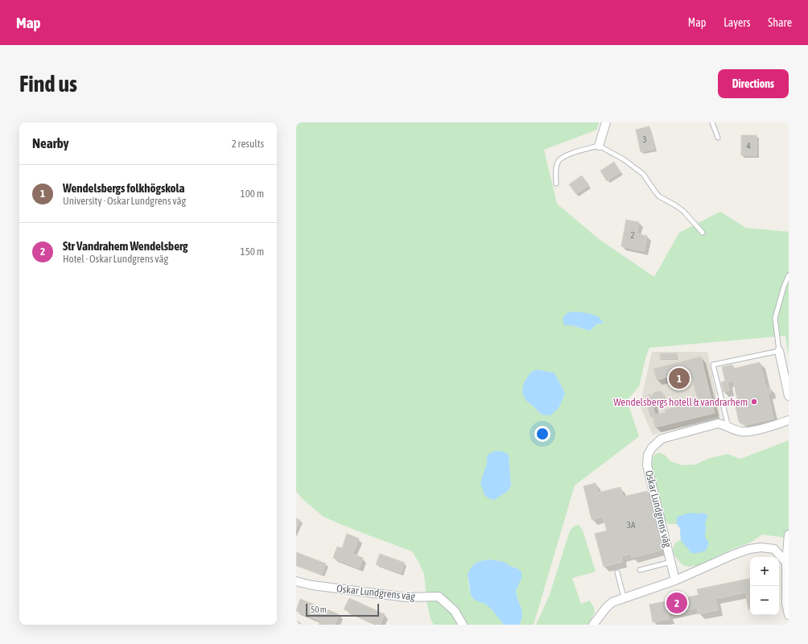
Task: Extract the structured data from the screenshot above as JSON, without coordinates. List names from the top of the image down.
{
  "streets": {
    "street": ["Oskar Lundgrens väg"]
  },
  "places": ["Wendelsbergs hotell & vandrarhem"],
  "house_numbers": [
    "3",
    "4",
    "2",
    "3A"
  ],
  "scale_bar": "50 m",
  "page": {
    "header": "Map",
    "nav": ["Map", "Layers", "Share"],
    "buttons": "Directions",
    "title": "Find us",
    "heading": ["Nearby", "2 results"],
    "list": [
      {
        "mark": "1",
        "name": "Wendelsbergs folkhögskola",
        "note": "University · Oskar Lundgrens väg",
        "value": "100 m"
      },
      {
        "mark": "2",
        "name": "Str Vandrahem Wendelsberg",
        "note": "Hotel · Oskar Lundgrens väg",
        "value": "150 m"
      }
    ],
    "pins": ["1", "2"],
    "map_buttons": ["+", "−"],
    "scale": "50 m"
  }
}
